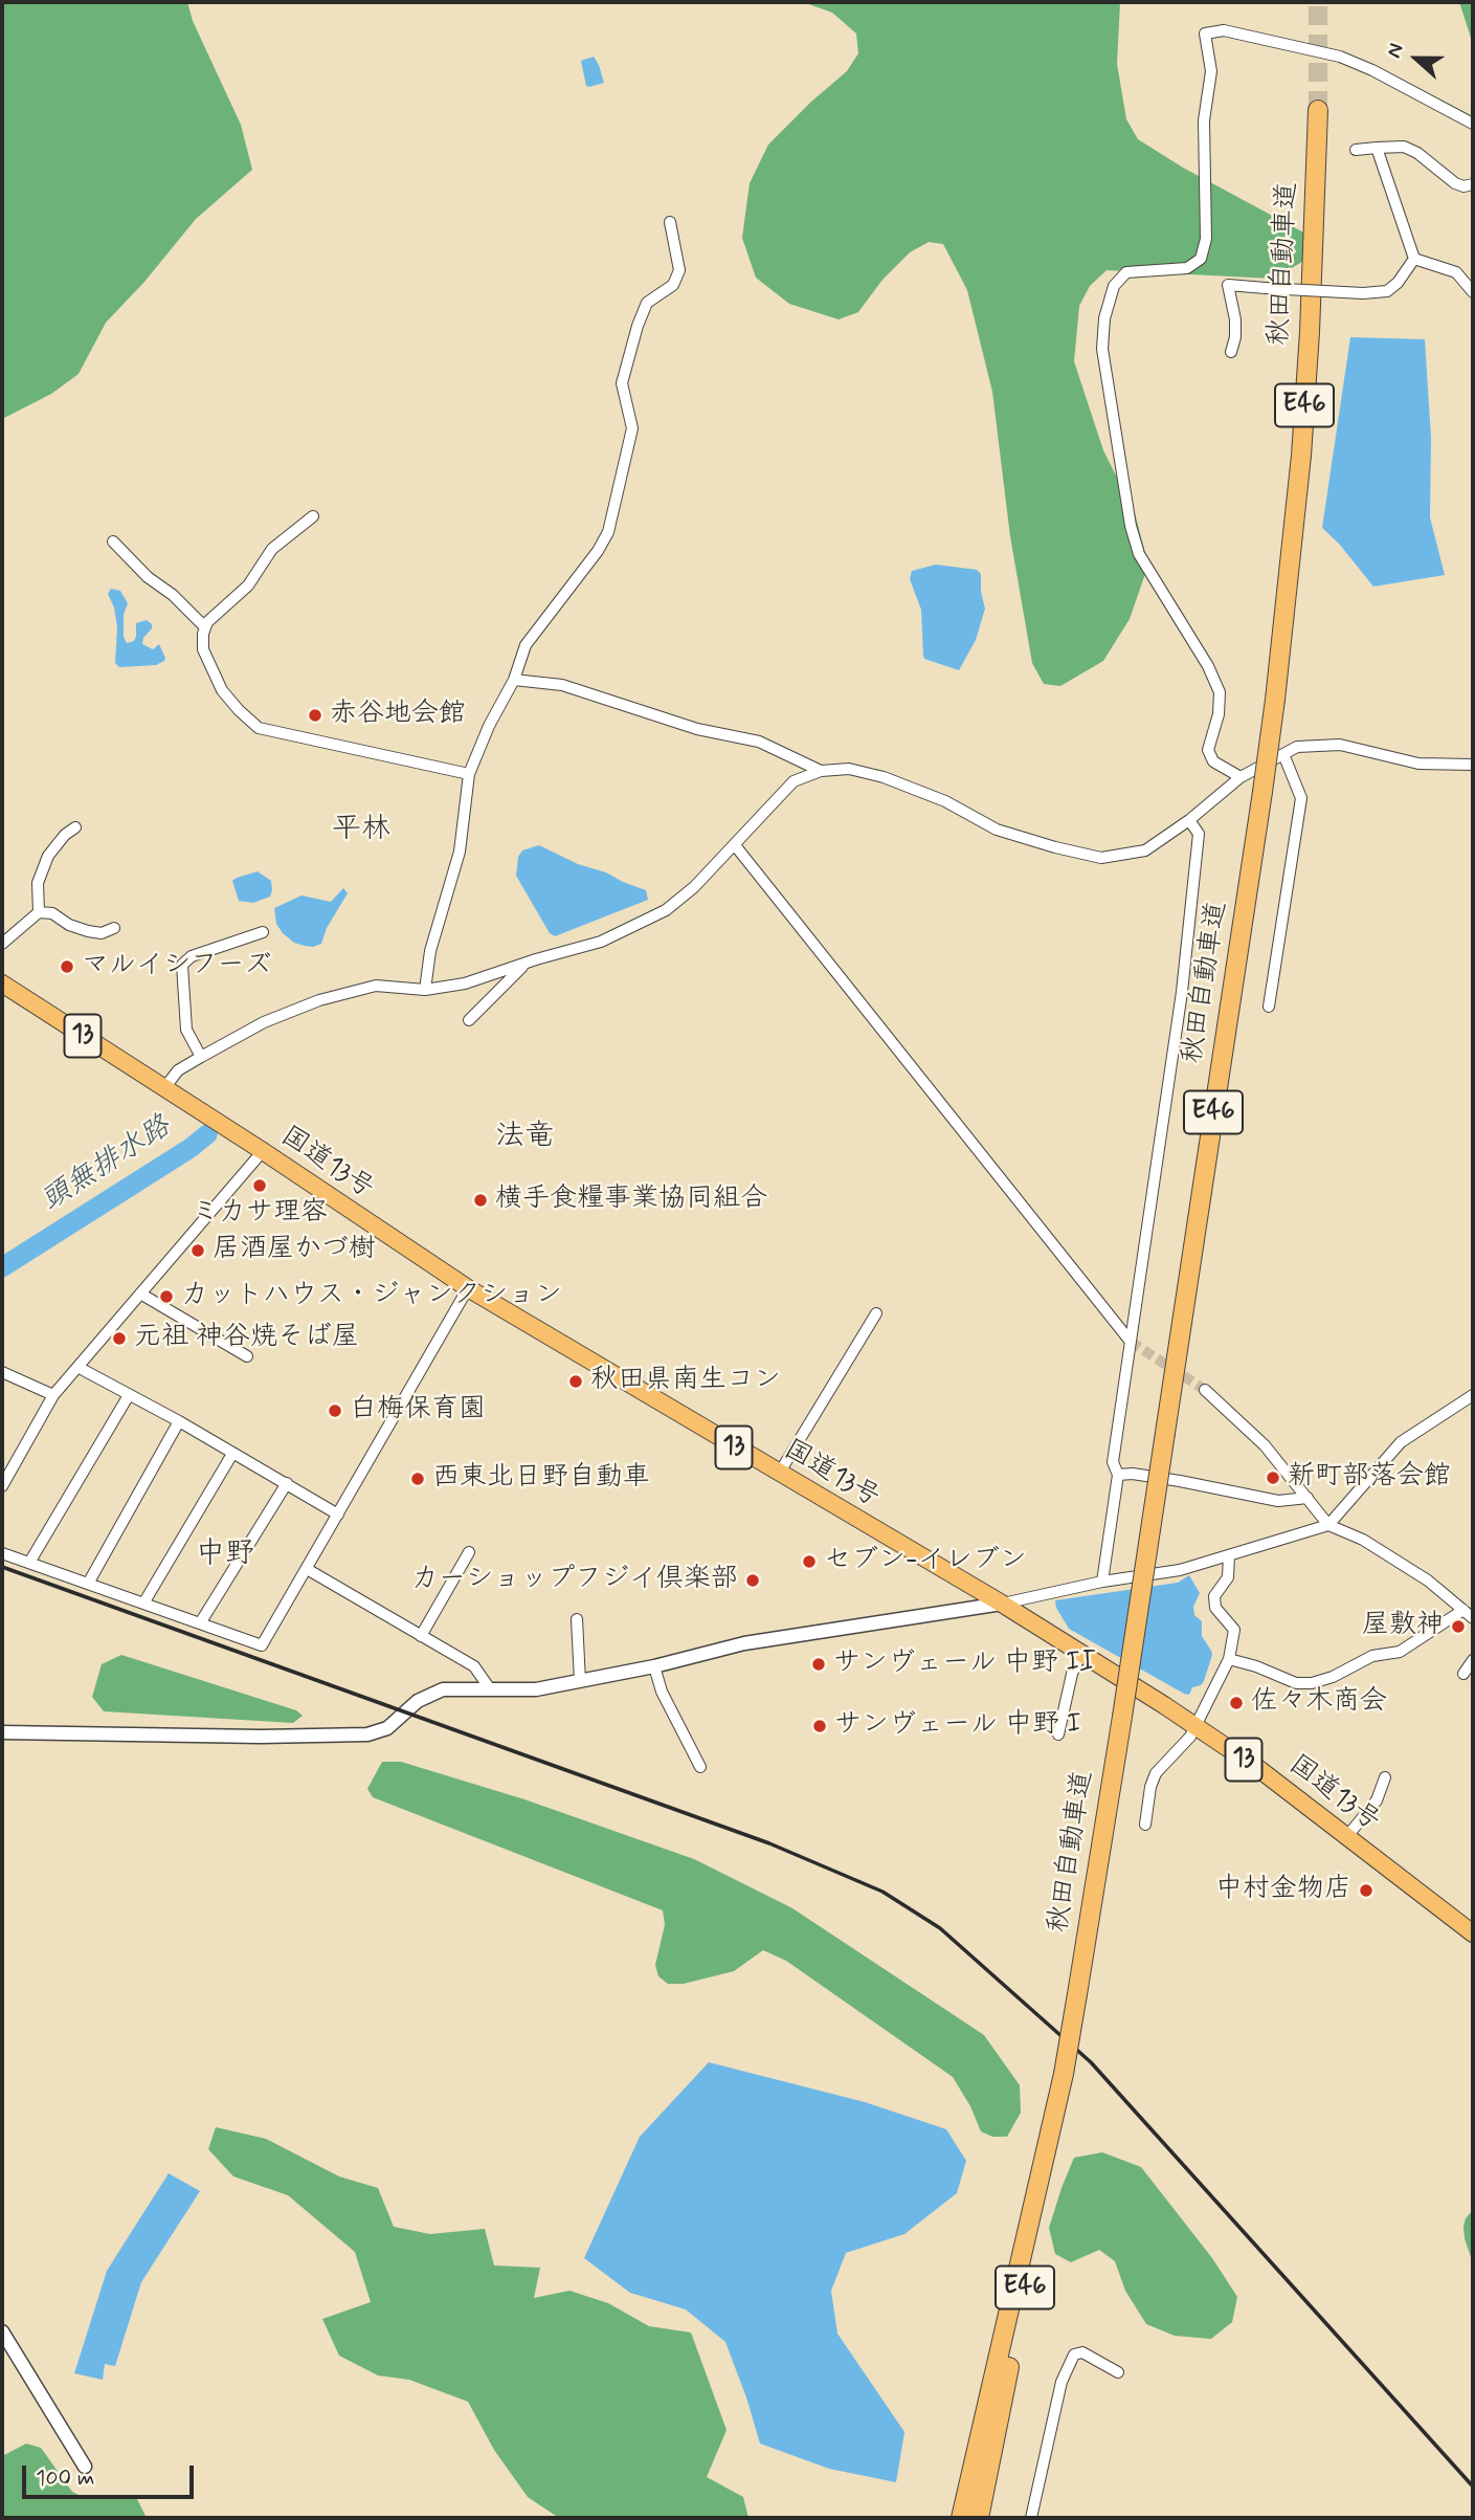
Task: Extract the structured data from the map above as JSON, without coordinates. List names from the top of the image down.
{
  "streets": {
    "highway": [
      "秋田自動車道",
      "E46",
      "13",
      "国道13号"
    ]
  },
  "districts": ["平林", "法竜", "中野"],
  "water": ["頭無排水路"],
  "places": [
    "赤谷地会館",
    "マルイシフーズ",
    "ミカサ理容",
    "横手食糧事業協同組合",
    "居酒屋かづ樹",
    "カットハウス・ジャンクション",
    "元祖 神谷焼そば屋",
    "秋田県南生コン",
    "白梅保育園",
    "新町部落会館",
    "西東北日野自動車",
    "セブン-イレブン",
    "カーショップフジイ倶楽部",
    "屋敷神",
    "サンヴェール 中野 II",
    "佐々木商会",
    "サンヴェール 中野 I",
    "中村金物店"
  ],
  "scale_bar": "100 m",
  "north": "left"
}
